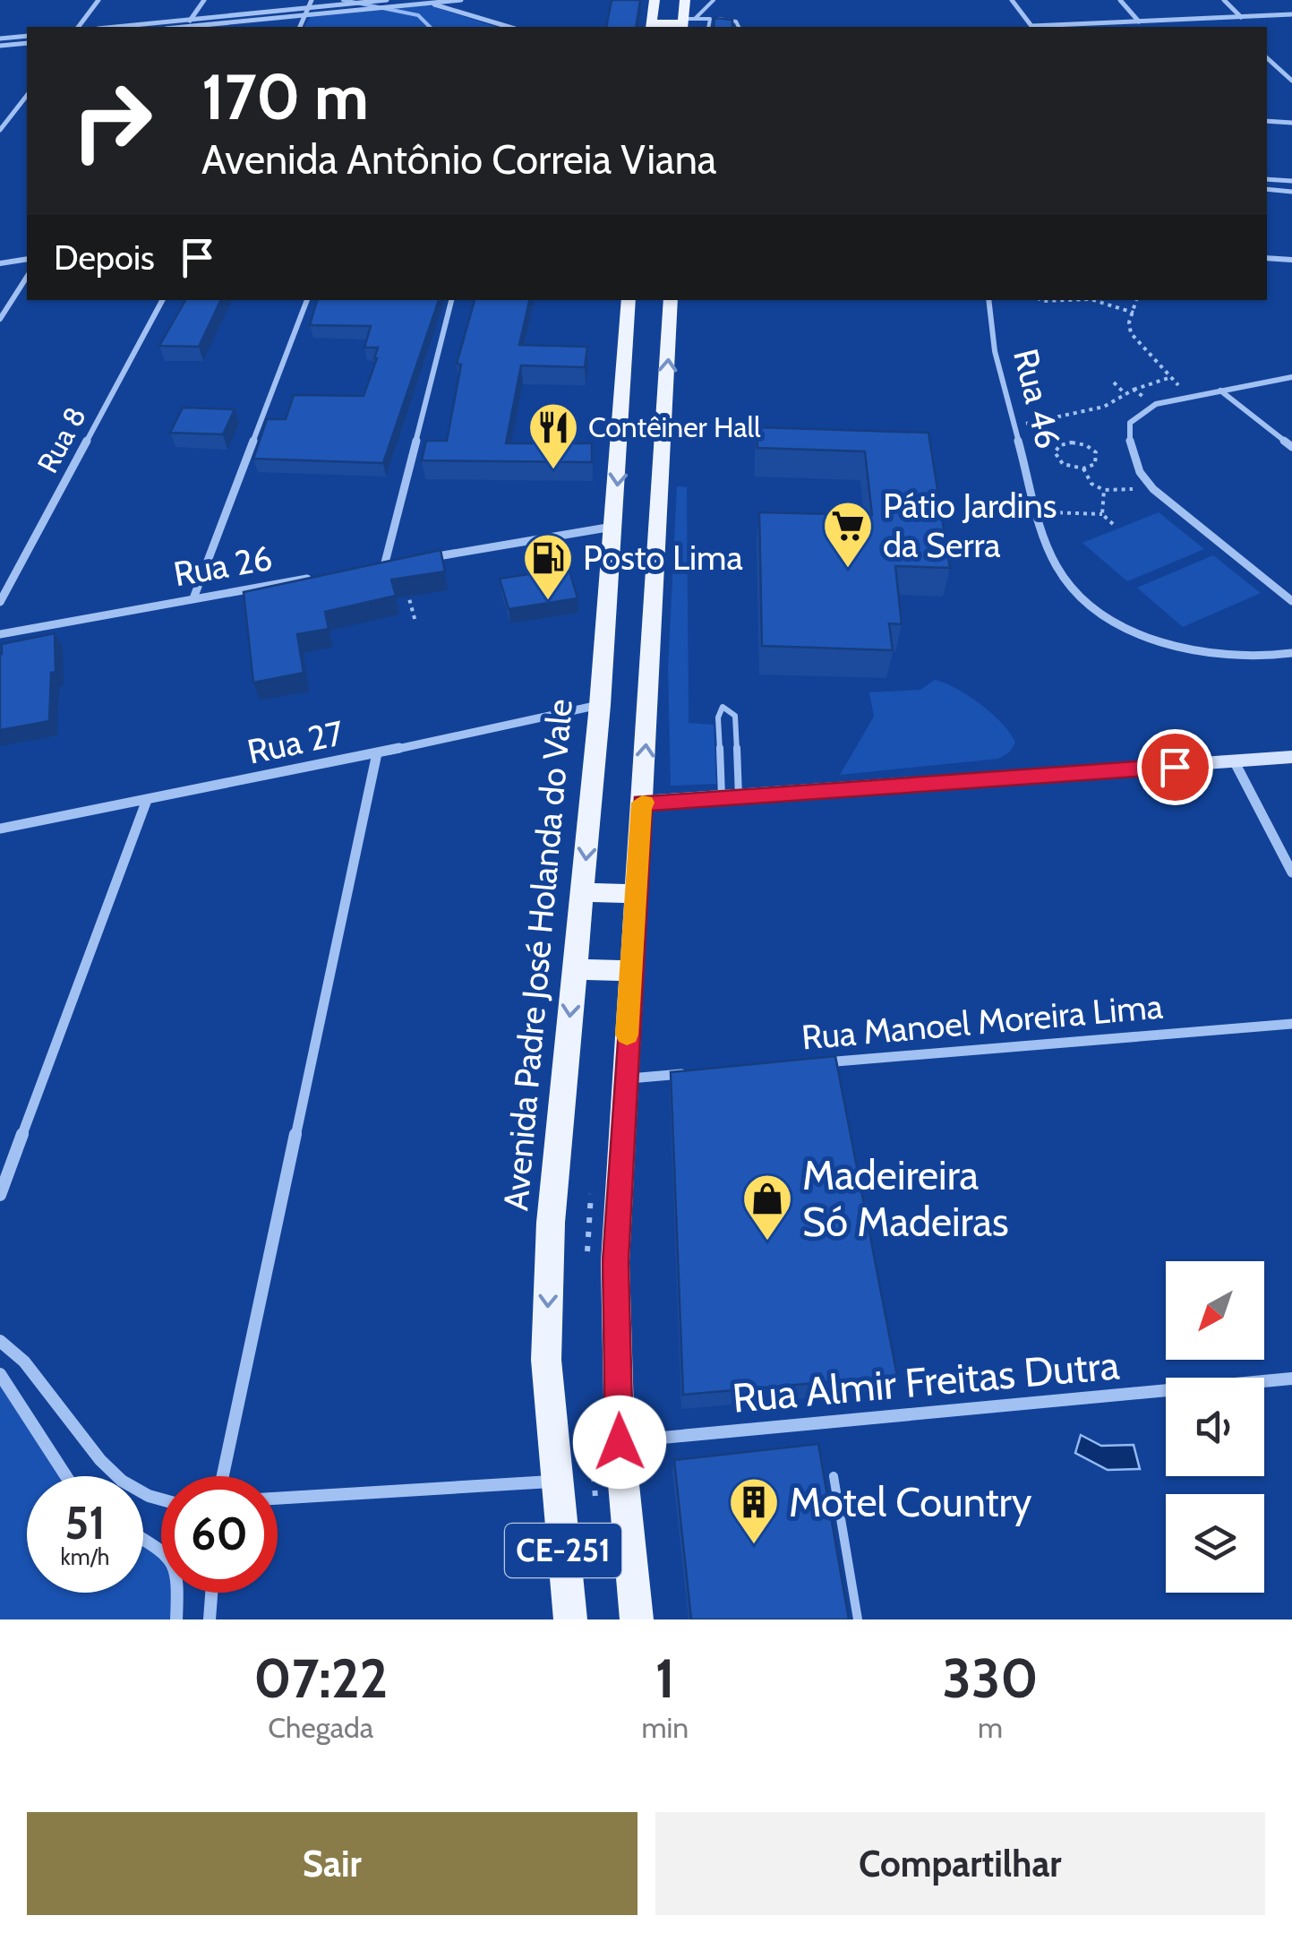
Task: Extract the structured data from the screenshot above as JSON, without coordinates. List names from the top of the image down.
{
  "streets": {
    "main road": ["Avenida Padre José Holanda do Vale", "CE-251"],
    "street": [
      "Rua 46",
      "Rua 8",
      "Rua 26",
      "Rua 27",
      "Rua Manoel Moreira Lima",
      "Rua Almir Freitas Dutra"
    ]
  },
  "crossings": [
    ["Rua 27", "Avenida Padre José Holanda do Vale"],
    ["Rua Almir Freitas Dutra", "CE-251"]
  ],
  "places": {
    "restaurant": ["Contêiner Hall"],
    "supermarket": ["Pátio Jardins da Serra"],
    "fuel station": ["Posto Lima"],
    "shop": ["Madeireira Só Madeiras"],
    "building": ["Motel Country"]
  },
  "north": "bottom left",
  "page": {
    "turn": ["170 m", "Avenida Antônio Correia Viana"],
    "then": "Depois",
    "speed": "51 km/h",
    "limit": "60",
    "eta": [
      "07:22",
      "Chegada",
      "1",
      "min",
      "330",
      "m"
    ],
    "buttons": ["Sair", "Compartilhar"]
  }
}
